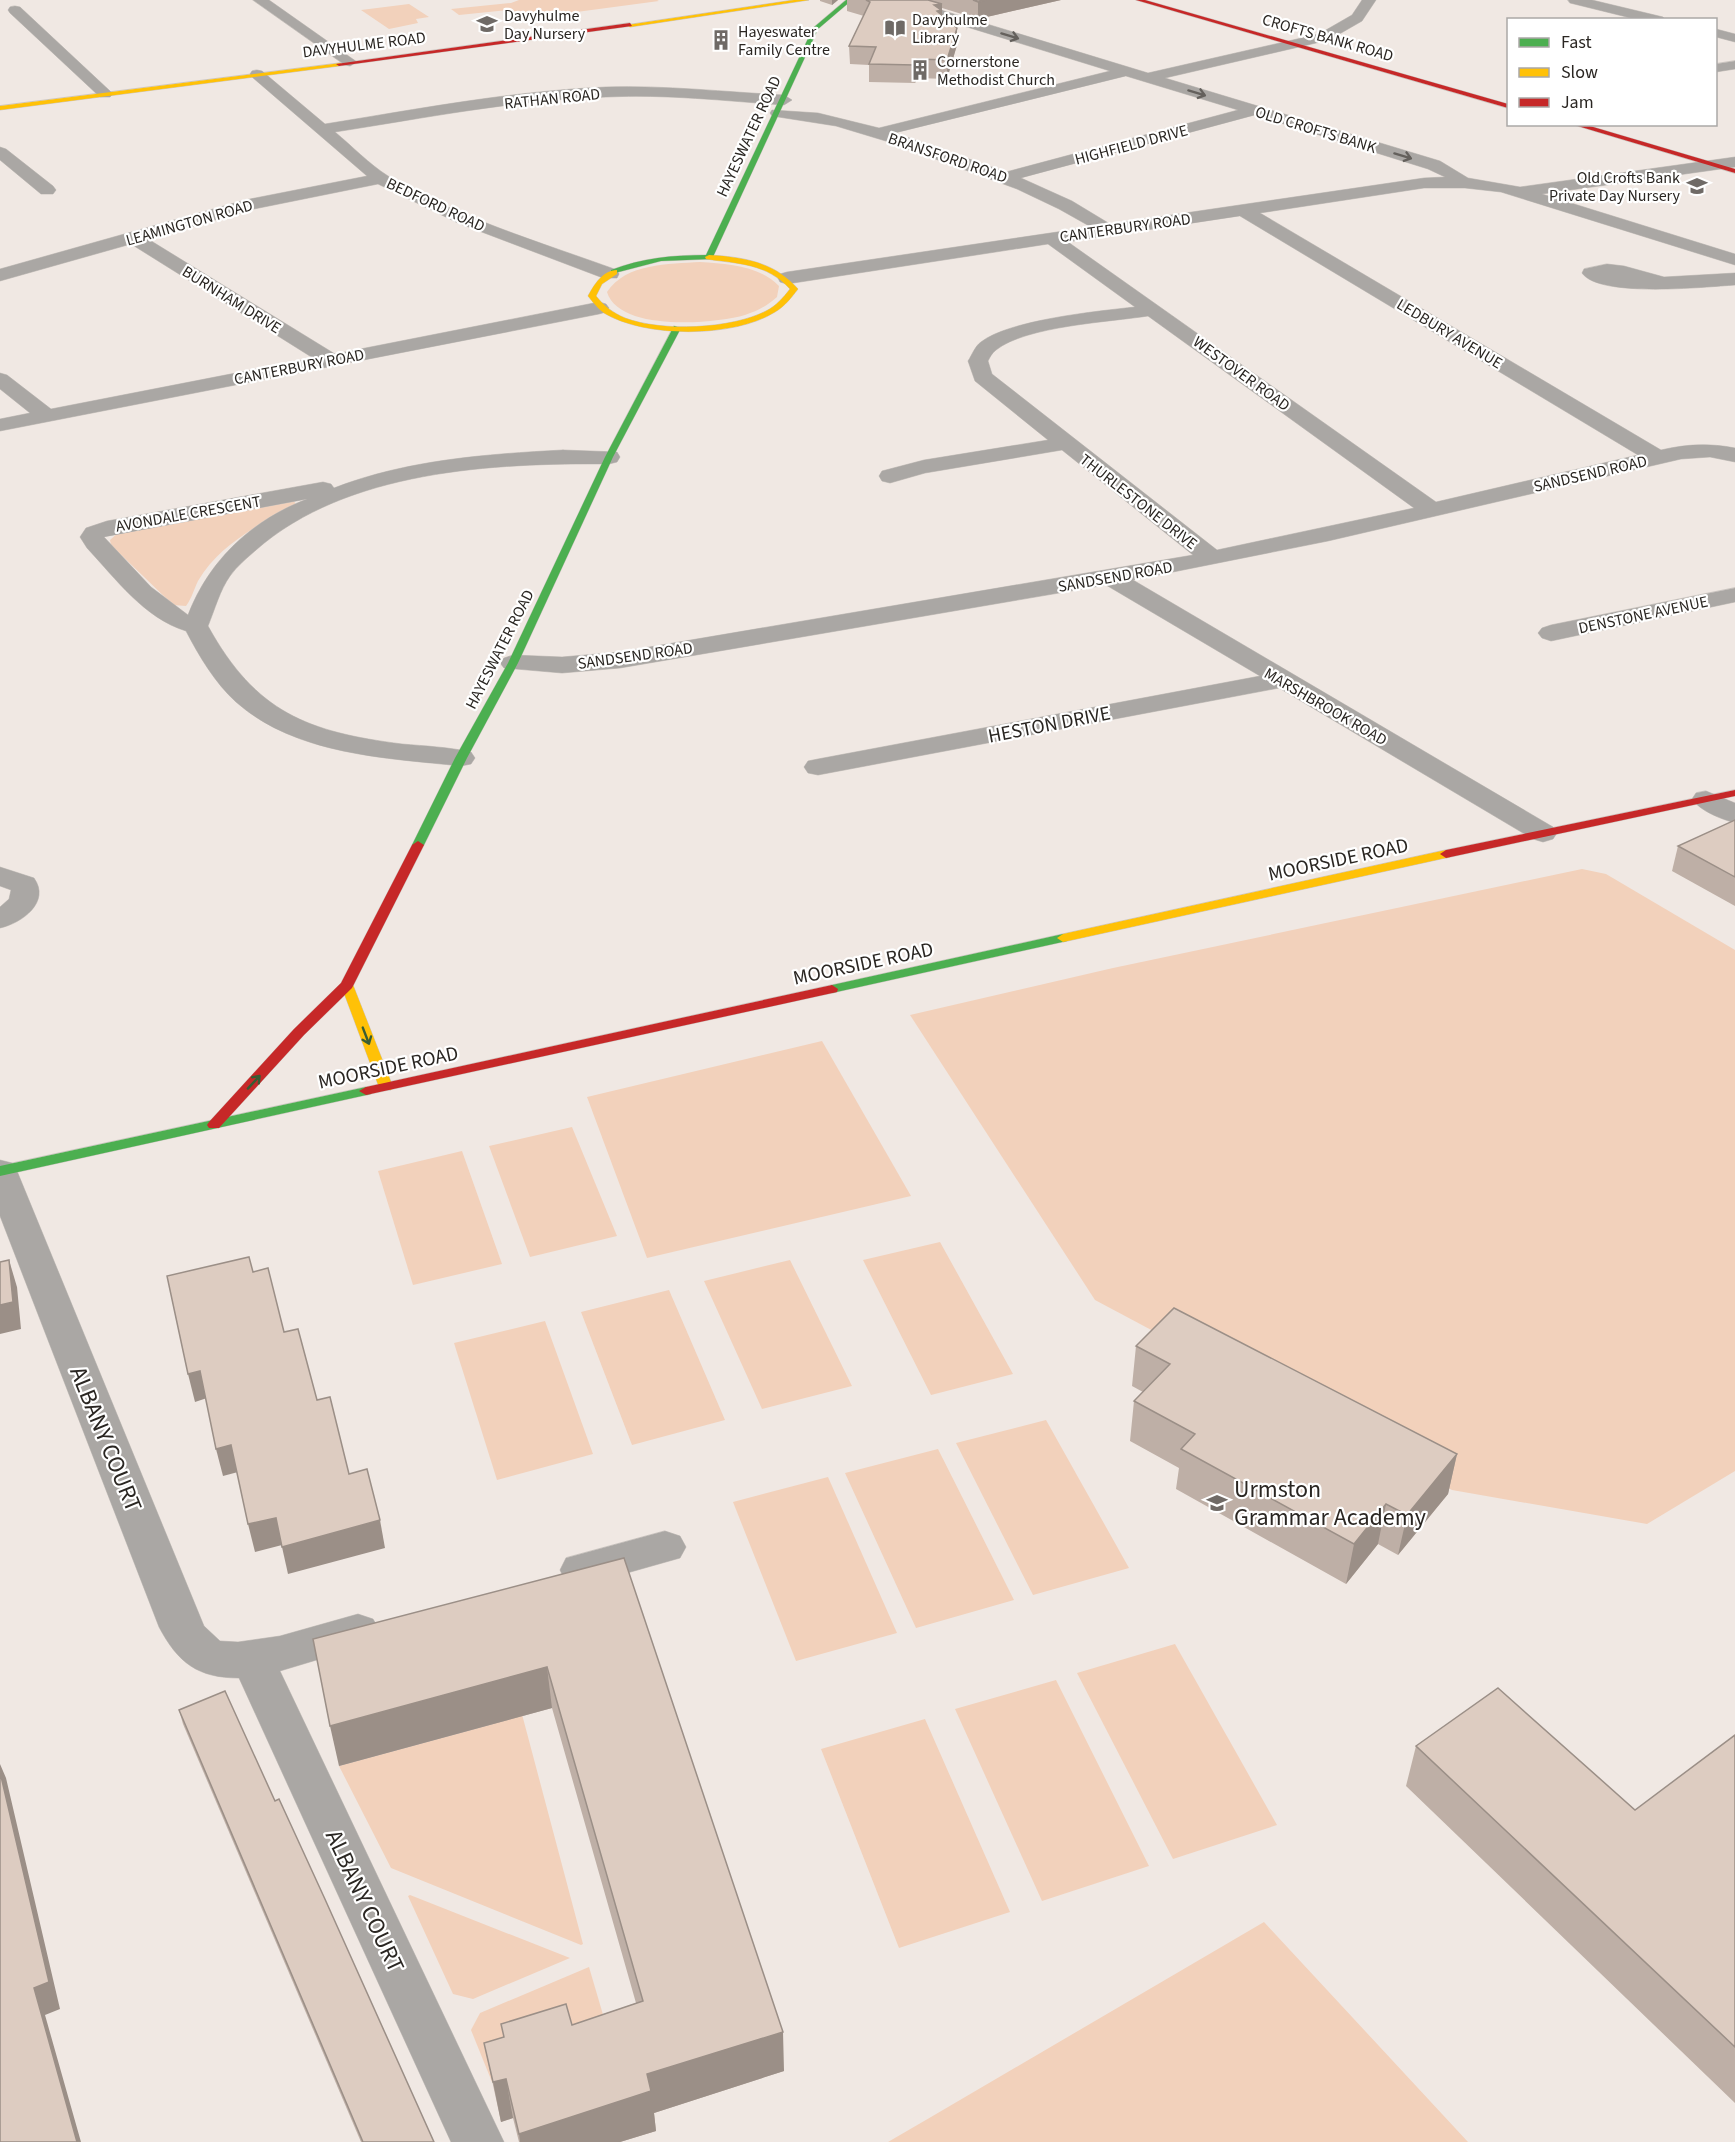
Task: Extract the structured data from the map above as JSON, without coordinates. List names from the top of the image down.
{
  "streets": {
    "main road": [
      "CROFTS BANK ROAD",
      "DAVYHULME ROAD",
      "HAYESWATER ROAD",
      "MOORSIDE ROAD"
    ],
    "street": [
      "RATHAN ROAD",
      "OLD CROFTS BANK",
      "HIGHFIELD DRIVE",
      "BRANSFORD ROAD",
      "BEDFORD ROAD",
      "LEAMINGTON ROAD",
      "CANTERBURY ROAD",
      "BURNHAM DRIVE",
      "LEDBURY AVENUE",
      "WESTOVER ROAD",
      "SANDSEND ROAD",
      "THURLESTONE DRIVE",
      "AVONDALE CRESCENT",
      "DENSTONE AVENUE",
      "MARSHBROOK ROAD",
      "HESTON DRIVE",
      "ALBANY COURT"
    ]
  },
  "crossings": [
    ["DAVYHULME ROAD", "BEDFORD ROAD"],
    ["RATHAN ROAD", "HAYESWATER ROAD"],
    ["RATHAN ROAD", "BRANSFORD ROAD"],
    ["RATHAN ROAD", "BEDFORD ROAD"],
    ["OLD CROFTS BANK", "HIGHFIELD DRIVE"],
    ["OLD CROFTS BANK", "CANTERBURY ROAD"],
    ["HAYESWATER ROAD", "BRANSFORD ROAD"],
    ["HAYESWATER ROAD", "SANDSEND ROAD"],
    ["HAYESWATER ROAD", "AVONDALE CRESCENT"],
    ["HAYESWATER ROAD", "MOORSIDE ROAD"],
    ["HIGHFIELD DRIVE", "BRANSFORD ROAD"],
    ["BRANSFORD ROAD", "CANTERBURY ROAD"],
    ["BEDFORD ROAD", "LEAMINGTON ROAD"],
    ["LEAMINGTON ROAD", "BURNHAM DRIVE"],
    ["CANTERBURY ROAD", "BURNHAM DRIVE"],
    ["CANTERBURY ROAD", "LEDBURY AVENUE"],
    ["CANTERBURY ROAD", "WESTOVER ROAD"],
    ["LEDBURY AVENUE", "SANDSEND ROAD"],
    ["WESTOVER ROAD", "SANDSEND ROAD"],
    ["WESTOVER ROAD", "THURLESTONE DRIVE"],
    ["SANDSEND ROAD", "THURLESTONE DRIVE"],
    ["SANDSEND ROAD", "MARSHBROOK ROAD"],
    ["MARSHBROOK ROAD", "HESTON DRIVE"],
    ["MARSHBROOK ROAD", "MOORSIDE ROAD"],
    ["MOORSIDE ROAD", "ALBANY COURT"]
  ],
  "one_way": ["OLD CROFTS BANK"],
  "places": {
    "school or university": ["Davyhulme Day Nursery", "Old Crofts Bank Private Day Nursery", "Urmston Grammar Academy"],
    "library": ["Davyhulme Library"],
    "building": ["Hayeswater Family Centre", "Cornerstone Methodist Church"]
  },
  "legend": ["Fast", "Slow", "Jam"]
}
